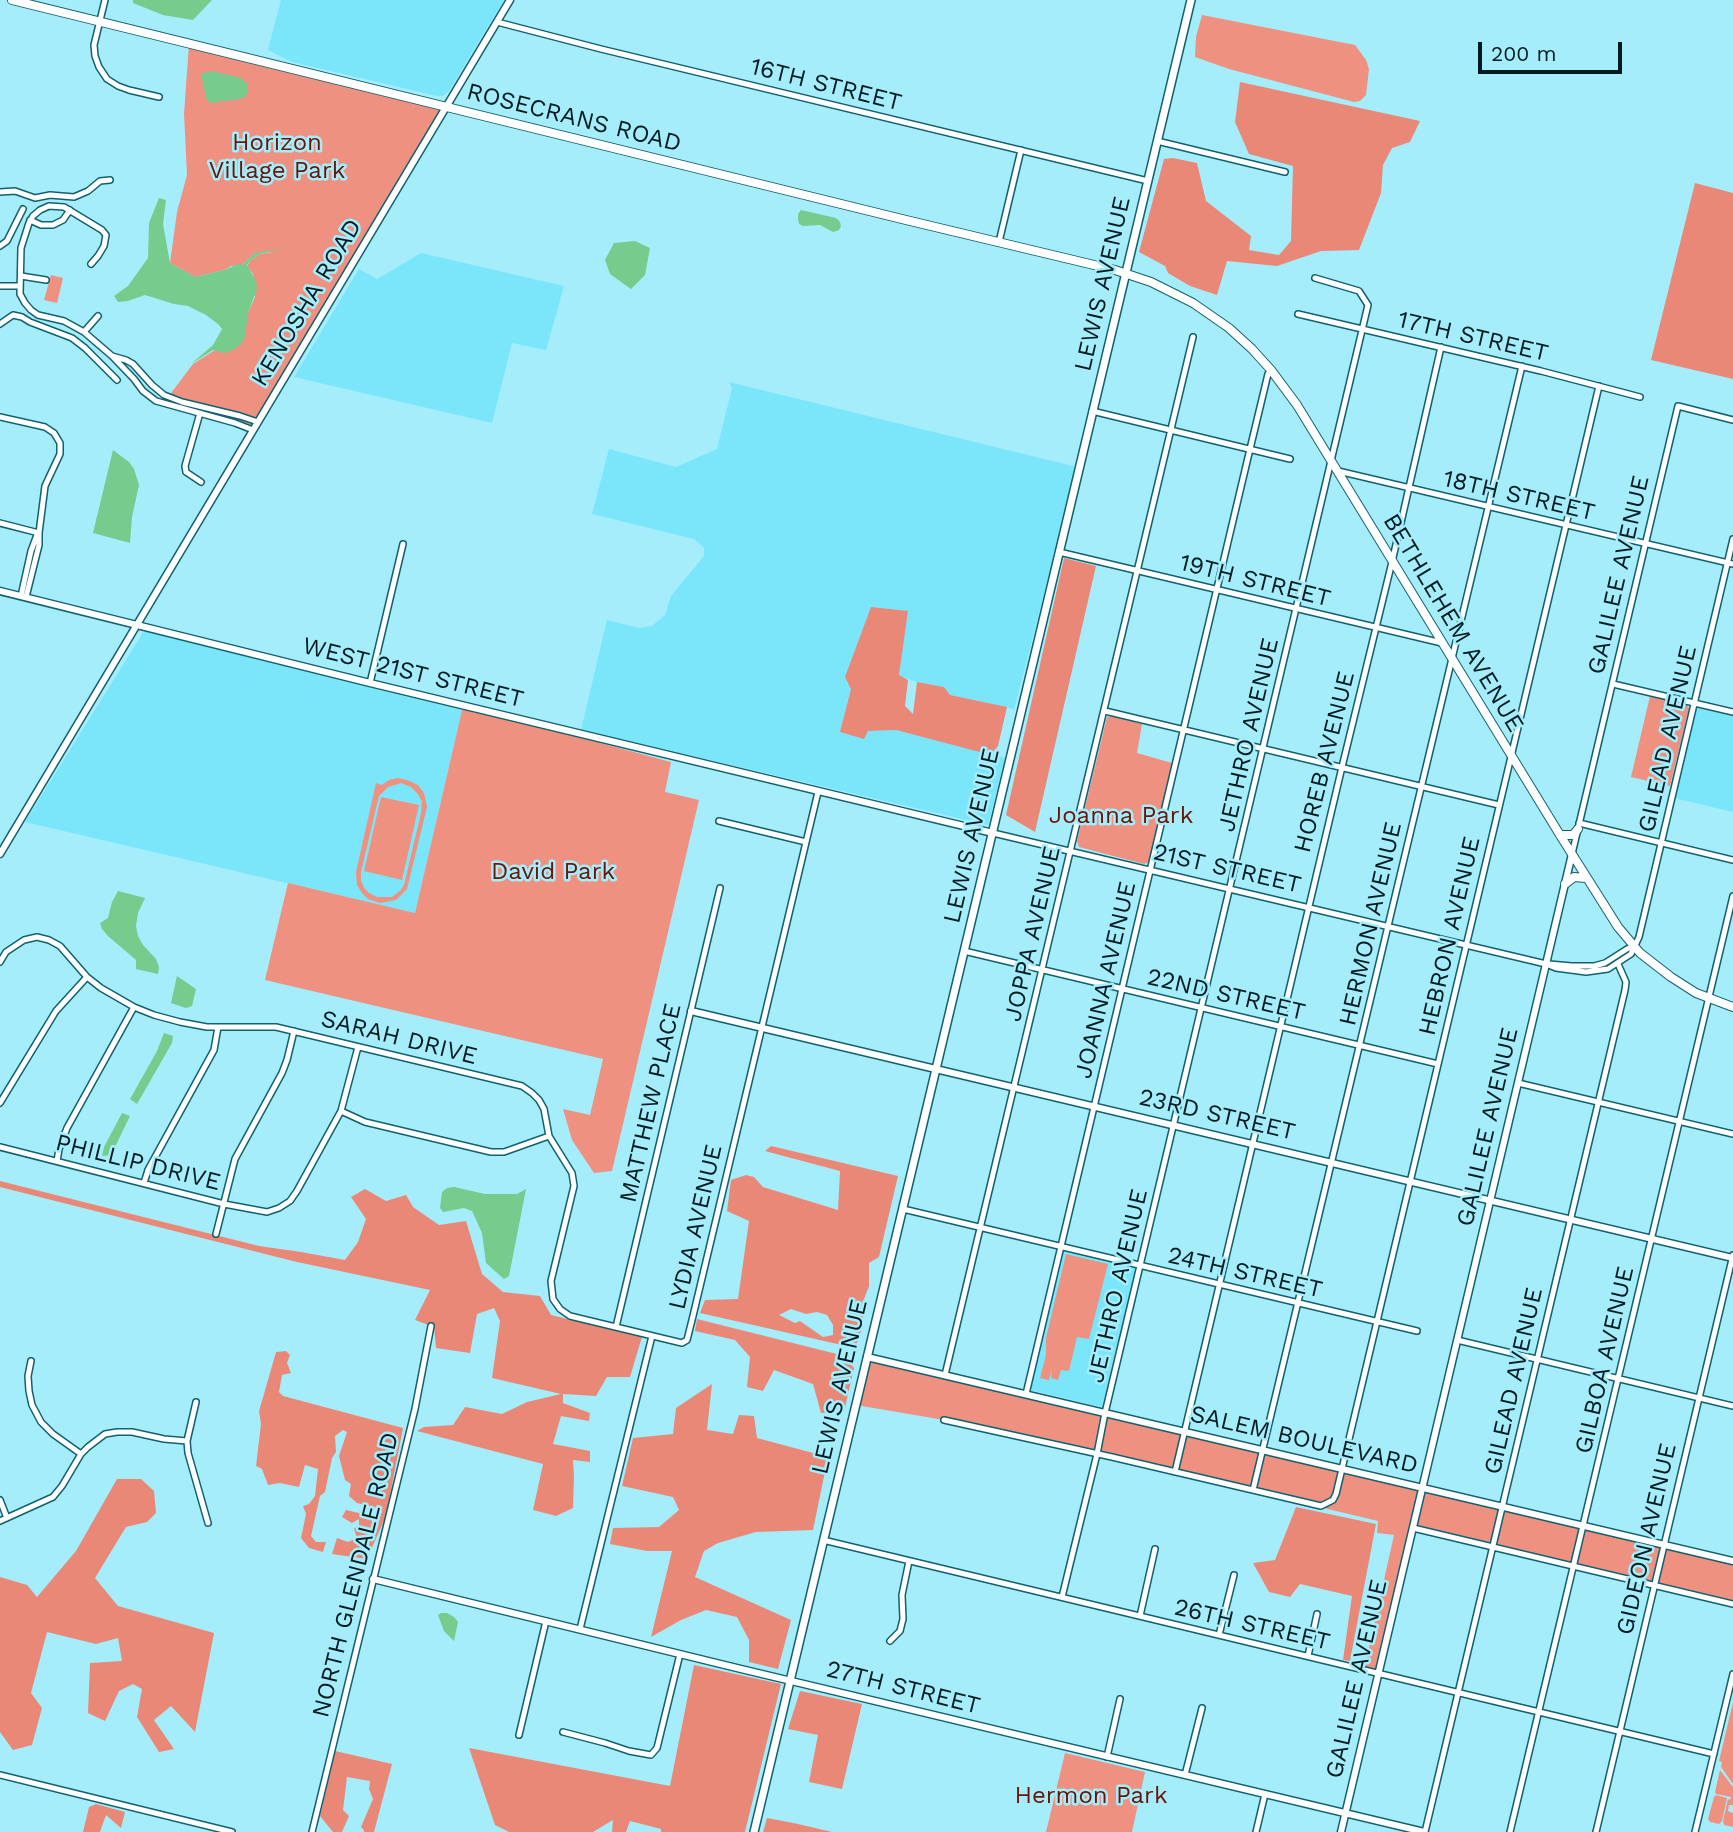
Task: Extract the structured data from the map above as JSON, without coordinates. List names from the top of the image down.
{
  "streets": {
    "main road": ["ROSECRANS ROAD", "LEWIS AVENUE", "BETHLEHEM AVENUE"],
    "street": [
      "16TH STREET",
      "KENOSHA ROAD",
      "17TH STREET",
      "18TH STREET",
      "GALILEE AVENUE",
      "19TH STREET",
      "WEST 21ST STREET",
      "JETHRO AVENUE",
      "GILEAD AVENUE",
      "HOREB AVENUE",
      "21ST STREET",
      "HERMON AVENUE",
      "JOPPA AVENUE",
      "HEBRON AVENUE",
      "JOANNA AVENUE",
      "22ND STREET",
      "SARAH DRIVE",
      "MATTHEW PLACE",
      "23RD STREET",
      "PHILLIP DRIVE",
      "LYDIA AVENUE",
      "24TH STREET",
      "GILBOA AVENUE",
      "SALEM BOULEVARD",
      "GIDEON AVENUE",
      "NORTH GLENDALE ROAD",
      "26TH STREET",
      "27TH STREET"
    ]
  },
  "crossings": [
    ["16TH STREET", "LEWIS AVENUE"],
    ["16TH STREET", "KENOSHA ROAD"],
    ["ROSECRANS ROAD", "LEWIS AVENUE"],
    ["ROSECRANS ROAD", "KENOSHA ROAD"],
    ["ROSECRANS ROAD", "BETHLEHEM AVENUE"],
    ["LEWIS AVENUE", "19TH STREET"],
    ["LEWIS AVENUE", "BETHLEHEM AVENUE"],
    ["LEWIS AVENUE", "21ST STREET"],
    ["LEWIS AVENUE", "22ND STREET"],
    ["LEWIS AVENUE", "23RD STREET"],
    ["LEWIS AVENUE", "24TH STREET"],
    ["LEWIS AVENUE", "SALEM BOULEVARD"],
    ["LEWIS AVENUE", "26TH STREET"],
    ["LEWIS AVENUE", "27TH STREET"],
    ["KENOSHA ROAD", "WEST 21ST STREET"],
    ["17TH STREET", "JETHRO AVENUE"],
    ["17TH STREET", "HOREB AVENUE"],
    ["17TH STREET", "HERMON AVENUE"],
    ["17TH STREET", "HEBRON AVENUE"],
    ["18TH STREET", "GALILEE AVENUE"],
    ["18TH STREET", "BETHLEHEM AVENUE"],
    ["18TH STREET", "GILEAD AVENUE"],
    ["18TH STREET", "HOREB AVENUE"],
    ["18TH STREET", "HERMON AVENUE"],
    ["18TH STREET", "HEBRON AVENUE"],
    ["GALILEE AVENUE", "BETHLEHEM AVENUE"],
    ["GALILEE AVENUE", "21ST STREET"],
    ["GALILEE AVENUE", "23RD STREET"],
    ["GALILEE AVENUE", "SALEM BOULEVARD"],
    ["GALILEE AVENUE", "26TH STREET"],
    ["GALILEE AVENUE", "27TH STREET"],
    ["19TH STREET", "BETHLEHEM AVENUE"],
    ["19TH STREET", "JETHRO AVENUE"],
    ["19TH STREET", "HOREB AVENUE"],
    ["19TH STREET", "JOPPA AVENUE"],
    ["19TH STREET", "JOANNA AVENUE"],
    ["BETHLEHEM AVENUE", "JETHRO AVENUE"],
    ["BETHLEHEM AVENUE", "GILEAD AVENUE"],
    ["BETHLEHEM AVENUE", "HOREB AVENUE"],
    ["BETHLEHEM AVENUE", "HERMON AVENUE"],
    ["BETHLEHEM AVENUE", "HEBRON AVENUE"],
    ["BETHLEHEM AVENUE", "JOANNA AVENUE"],
    ["BETHLEHEM AVENUE", "GILBOA AVENUE"],
    ["WEST 21ST STREET", "21ST STREET"],
    ["WEST 21ST STREET", "LYDIA AVENUE"],
    ["JETHRO AVENUE", "21ST STREET"],
    ["JETHRO AVENUE", "22ND STREET"],
    ["JETHRO AVENUE", "23RD STREET"],
    ["JETHRO AVENUE", "24TH STREET"],
    ["JETHRO AVENUE", "SALEM BOULEVARD"],
    ["JETHRO AVENUE", "26TH STREET"],
    ["GILEAD AVENUE", "21ST STREET"],
    ["GILEAD AVENUE", "23RD STREET"],
    ["GILEAD AVENUE", "SALEM BOULEVARD"],
    ["GILEAD AVENUE", "26TH STREET"],
    ["GILEAD AVENUE", "27TH STREET"],
    ["HOREB AVENUE", "21ST STREET"],
    ["HOREB AVENUE", "22ND STREET"],
    ["HOREB AVENUE", "23RD STREET"],
    ["HOREB AVENUE", "24TH STREET"],
    ["HOREB AVENUE", "SALEM BOULEVARD"],
    ["21ST STREET", "HERMON AVENUE"],
    ["21ST STREET", "JOPPA AVENUE"],
    ["21ST STREET", "HEBRON AVENUE"],
    ["21ST STREET", "JOANNA AVENUE"],
    ["21ST STREET", "LYDIA AVENUE"],
    ["HERMON AVENUE", "22ND STREET"],
    ["HERMON AVENUE", "23RD STREET"],
    ["HERMON AVENUE", "24TH STREET"],
    ["HERMON AVENUE", "SALEM BOULEVARD"],
    ["JOPPA AVENUE", "22ND STREET"],
    ["JOPPA AVENUE", "23RD STREET"],
    ["JOPPA AVENUE", "24TH STREET"],
    ["JOPPA AVENUE", "SALEM BOULEVARD"],
    ["HEBRON AVENUE", "22ND STREET"],
    ["HEBRON AVENUE", "23RD STREET"],
    ["HEBRON AVENUE", "24TH STREET"],
    ["HEBRON AVENUE", "SALEM BOULEVARD"],
    ["JOANNA AVENUE", "22ND STREET"],
    ["JOANNA AVENUE", "23RD STREET"],
    ["JOANNA AVENUE", "24TH STREET"],
    ["JOANNA AVENUE", "SALEM BOULEVARD"],
    ["MATTHEW PLACE", "23RD STREET"],
    ["23RD STREET", "LYDIA AVENUE"],
    ["23RD STREET", "GILBOA AVENUE"],
    ["23RD STREET", "GIDEON AVENUE"],
    ["LYDIA AVENUE", "27TH STREET"],
    ["GILBOA AVENUE", "SALEM BOULEVARD"],
    ["GILBOA AVENUE", "26TH STREET"],
    ["SALEM BOULEVARD", "GIDEON AVENUE"],
    ["GIDEON AVENUE", "26TH STREET"],
    ["NORTH GLENDALE ROAD", "27TH STREET"]
  ],
  "parks": [
    "Horizon Village Park",
    "Joanna Park",
    "David Park",
    "Hermon Park"
  ],
  "scale_bar": "200 m"
}
